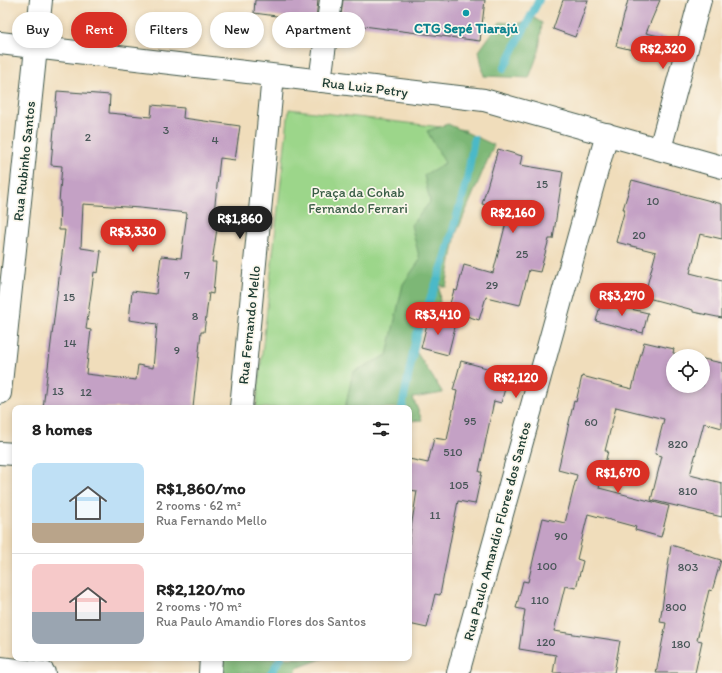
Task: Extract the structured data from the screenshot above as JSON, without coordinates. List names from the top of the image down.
{
  "streets": {
    "street": [
      "Rua Luiz Petry",
      "Rua Rubinho Santos",
      "Rua Fernando Mello",
      "Rua Paulo Amandio Flores dos Santos"
    ]
  },
  "crossings": [
    ["Rua Luiz Petry", "Rua Rubinho Santos"],
    ["Rua Luiz Petry", "Rua Fernando Mello"],
    ["Rua Luiz Petry", "Rua Paulo Amandio Flores dos Santos"]
  ],
  "parks": ["Praça da Cohab Fernando Ferrari"],
  "places": ["CTG Sepé Tiarajú"],
  "house_numbers": [
    "3",
    "2",
    "4",
    "15",
    "10",
    "20",
    "25",
    "7",
    "29",
    "15",
    "8",
    "14",
    "9",
    "13",
    "12",
    "95",
    "60",
    "820",
    "510",
    "105",
    "810",
    "11",
    "90",
    "100",
    "803",
    "110",
    "800",
    "120",
    "180"
  ],
  "page": {
    "chip": [
      "Buy",
      "Rent",
      "Filters",
      "New",
      "Apartment"
    ],
    "price": [
      "R$2,320",
      "R$2,160",
      "R$1,860",
      "R$3,330",
      "R$3,270",
      "R$3,410",
      "R$2,120",
      "R$1,670"
    ],
    "heading": "8 homes",
    "list": [
      {
        "name": "R$1,860/mo",
        "note": "2 rooms · 62 m² · Rua Fernando Mello"
      },
      {
        "name": "R$2,120/mo",
        "note": "2 rooms · 70 m² · Rua Paulo Amandio Flores dos Santos"
      }
    ]
  }
}
